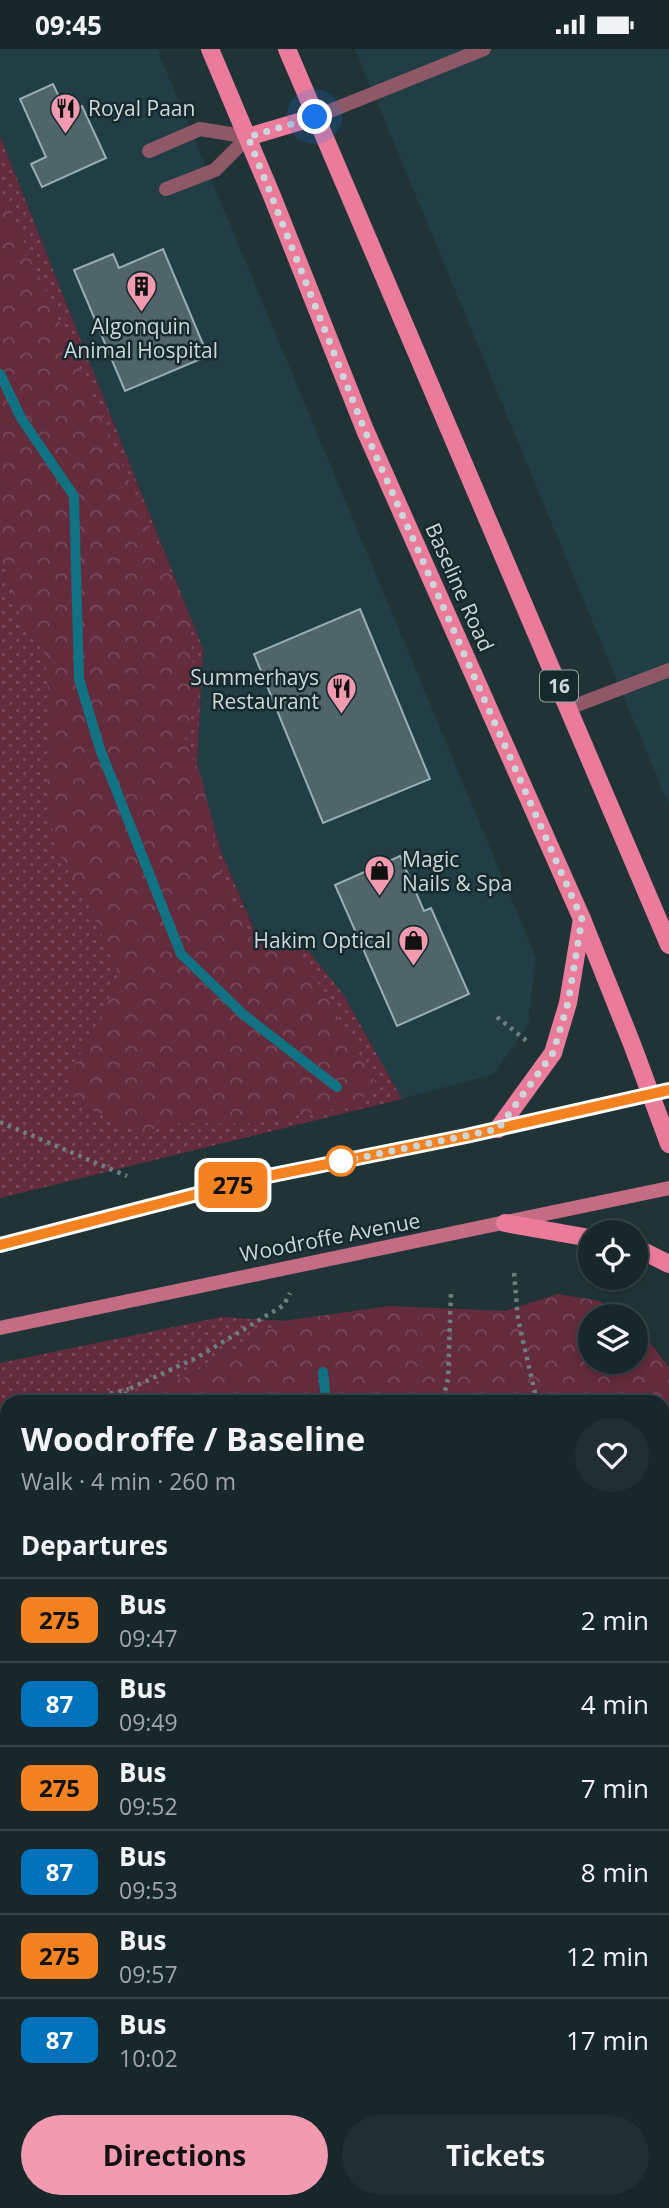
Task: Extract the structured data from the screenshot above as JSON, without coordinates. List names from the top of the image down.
{
  "streets": {
    "main road": ["Baseline Road", "16", "Woodroffe Avenue"]
  },
  "places": {
    "restaurant": ["Royal Paan", "Summerhays Restaurant"],
    "building": ["Algonquin Animal Hospital"],
    "shop": ["Magic Nails & Spa", "Hakim Optical"]
  },
  "lines": ["bus line 275"],
  "page": {
    "status": "09:45",
    "on_map": "275",
    "heading": [
      ["Woodroffe / Baseline", "Walk · 4 min · 260 m"],
      "Departures"
    ],
    "list": [
      {
        "mark": "275",
        "name": "Bus",
        "note": "09:47",
        "value": "2 min"
      },
      {
        "mark": "87",
        "name": "Bus",
        "note": "09:49",
        "value": "4 min"
      },
      {
        "mark": "275",
        "name": "Bus",
        "note": "09:52",
        "value": "7 min"
      },
      {
        "mark": "87",
        "name": "Bus",
        "note": "09:53",
        "value": "8 min"
      },
      {
        "mark": "275",
        "name": "Bus",
        "note": "09:57",
        "value": "12 min"
      },
      {
        "mark": "87",
        "name": "Bus",
        "note": "10:02",
        "value": "17 min"
      }
    ],
    "buttons": ["Directions", "Tickets"]
  }
}
